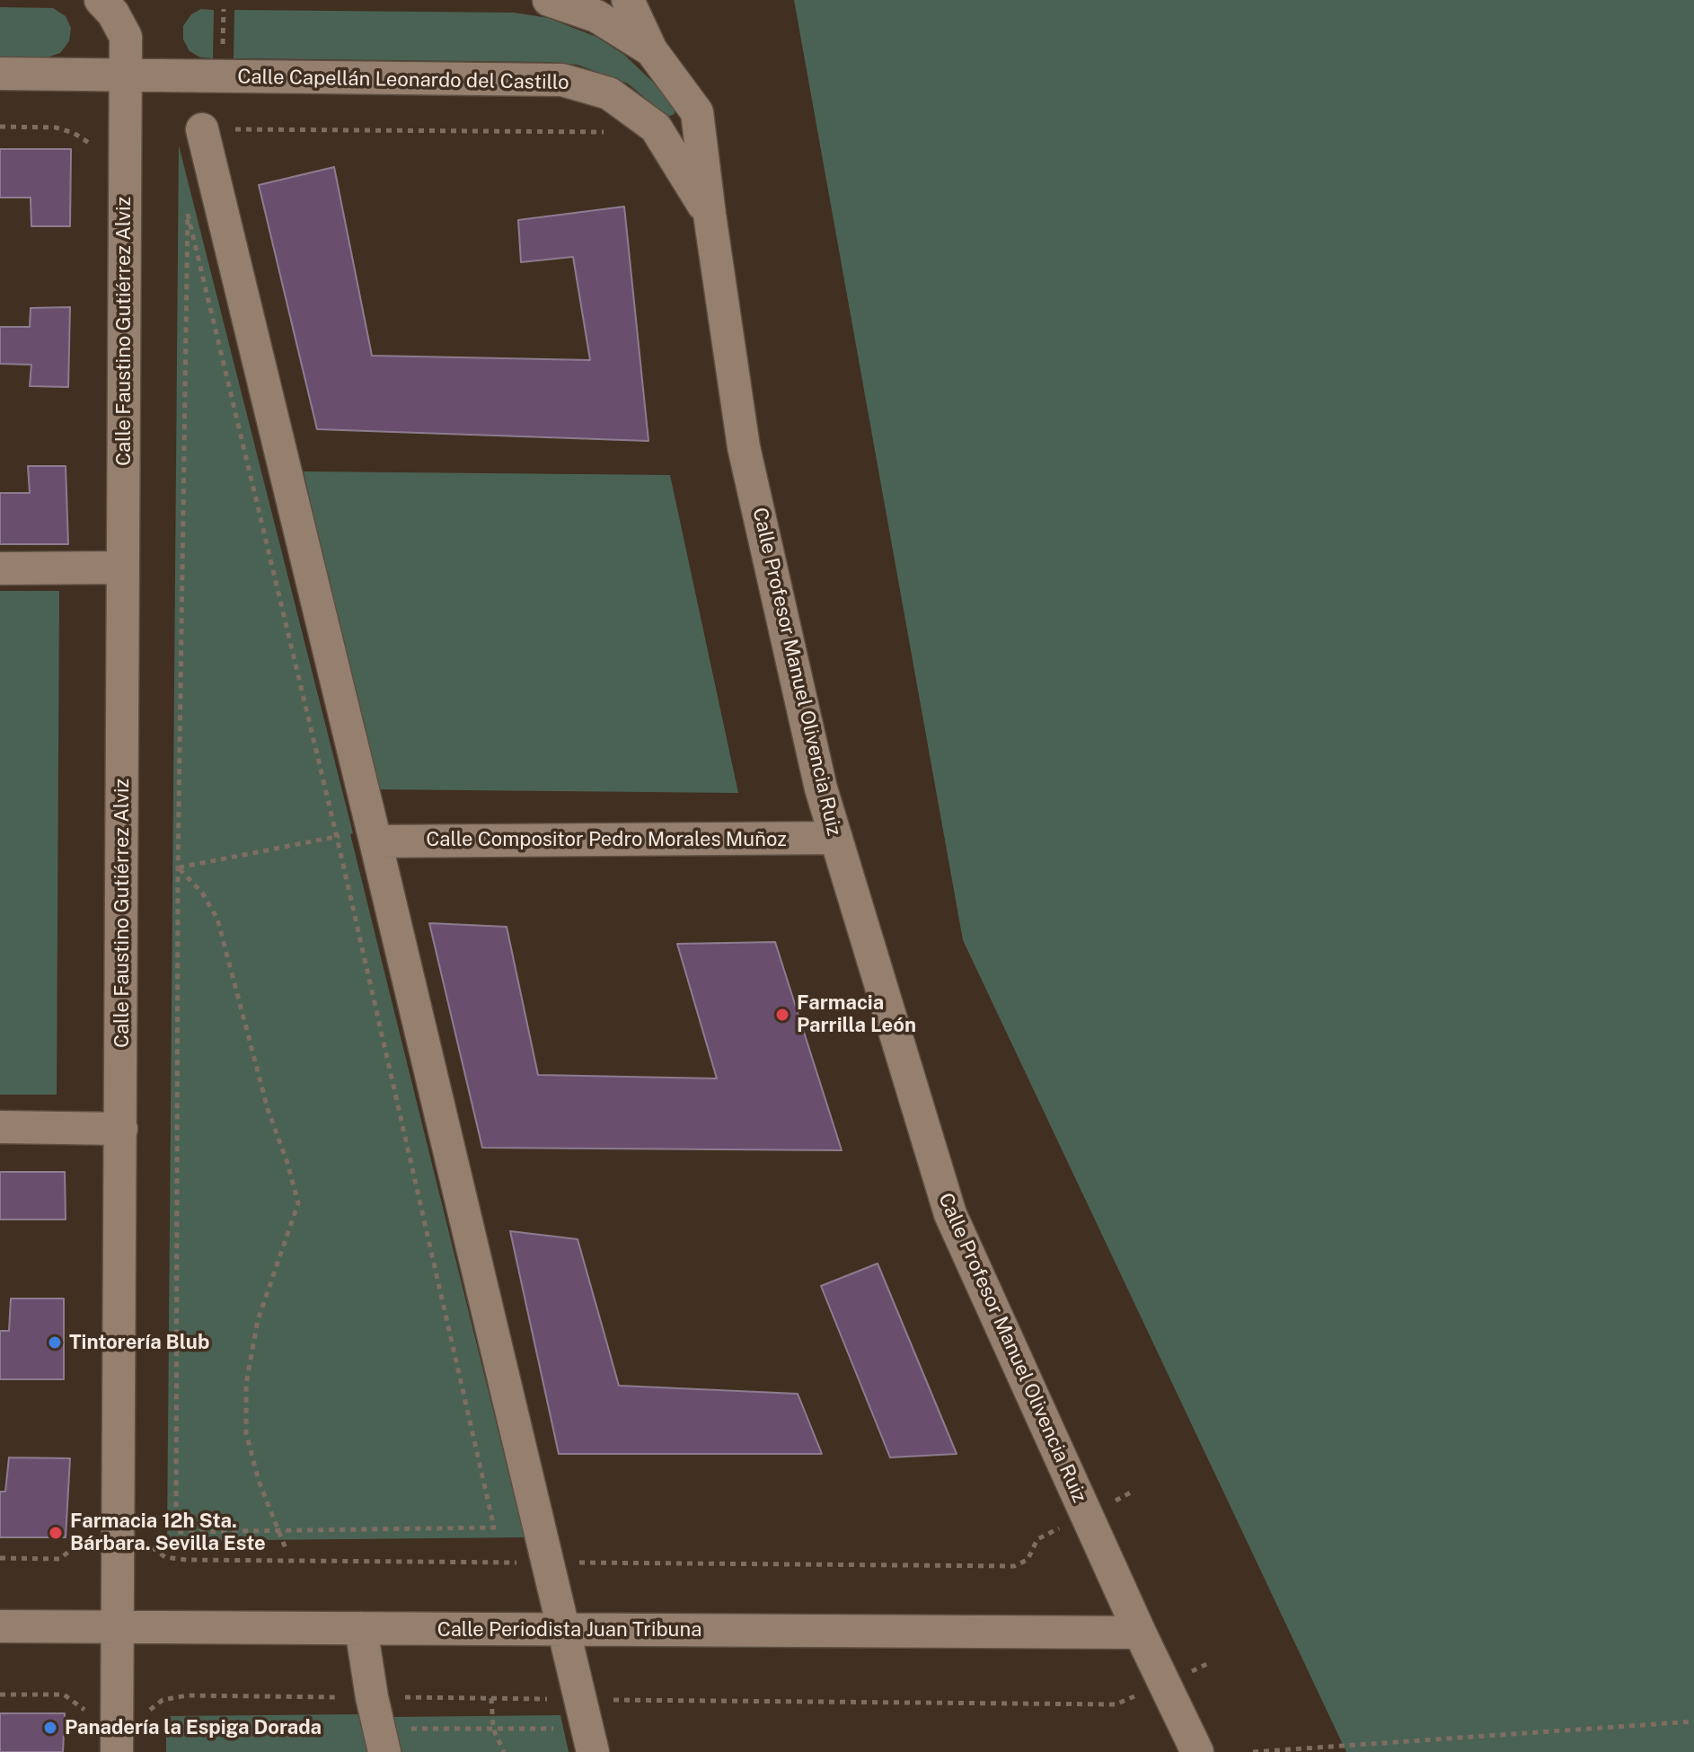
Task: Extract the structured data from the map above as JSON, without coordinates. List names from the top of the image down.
{
  "streets": {
    "street": [
      "Calle Capellán Leonardo del Castillo",
      "Calle Faustino Gutiérrez Alviz",
      "Calle Profesor Manuel Olivencia Ruiz",
      "Calle Compositor Pedro Morales Muñoz",
      "Calle Periodista Juan Tribuna"
    ]
  },
  "crossings": [
    ["Calle Capellán Leonardo del Castillo", "Calle Faustino Gutiérrez Alviz"],
    ["Calle Capellán Leonardo del Castillo", "Calle Profesor Manuel Olivencia Ruiz"],
    ["Calle Faustino Gutiérrez Alviz", "Calle Periodista Juan Tribuna"],
    ["Calle Profesor Manuel Olivencia Ruiz", "Calle Compositor Pedro Morales Muñoz"],
    ["Calle Profesor Manuel Olivencia Ruiz", "Calle Periodista Juan Tribuna"]
  ],
  "places": [
    "Farmacia Parrilla León",
    "Tintorería Blub",
    "Farmacia 12h Sta. Bárbara. Sevilla Este",
    "Panadería la Espiga Dorada"
  ]
}
